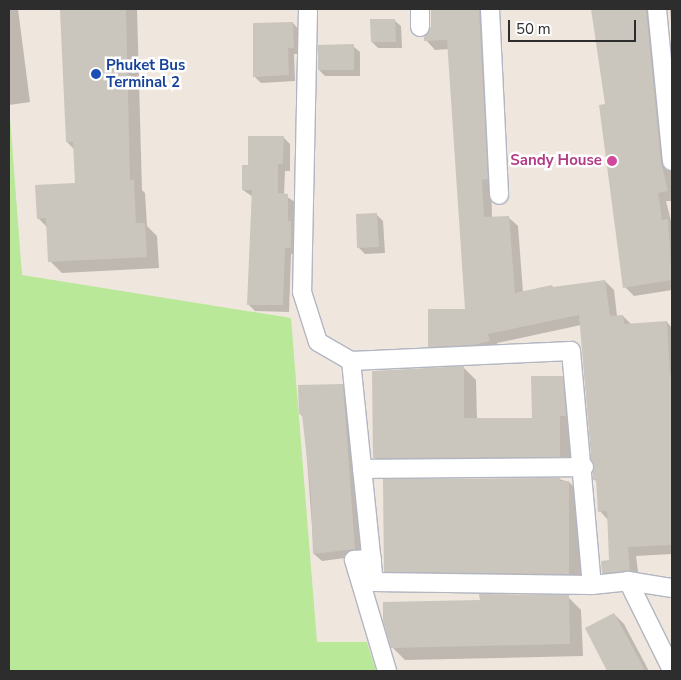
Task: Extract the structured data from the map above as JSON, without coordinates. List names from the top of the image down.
{
  "places": ["Phuket Bus Terminal 2", "Sandy House"],
  "scale_bar": "50 m"
}
